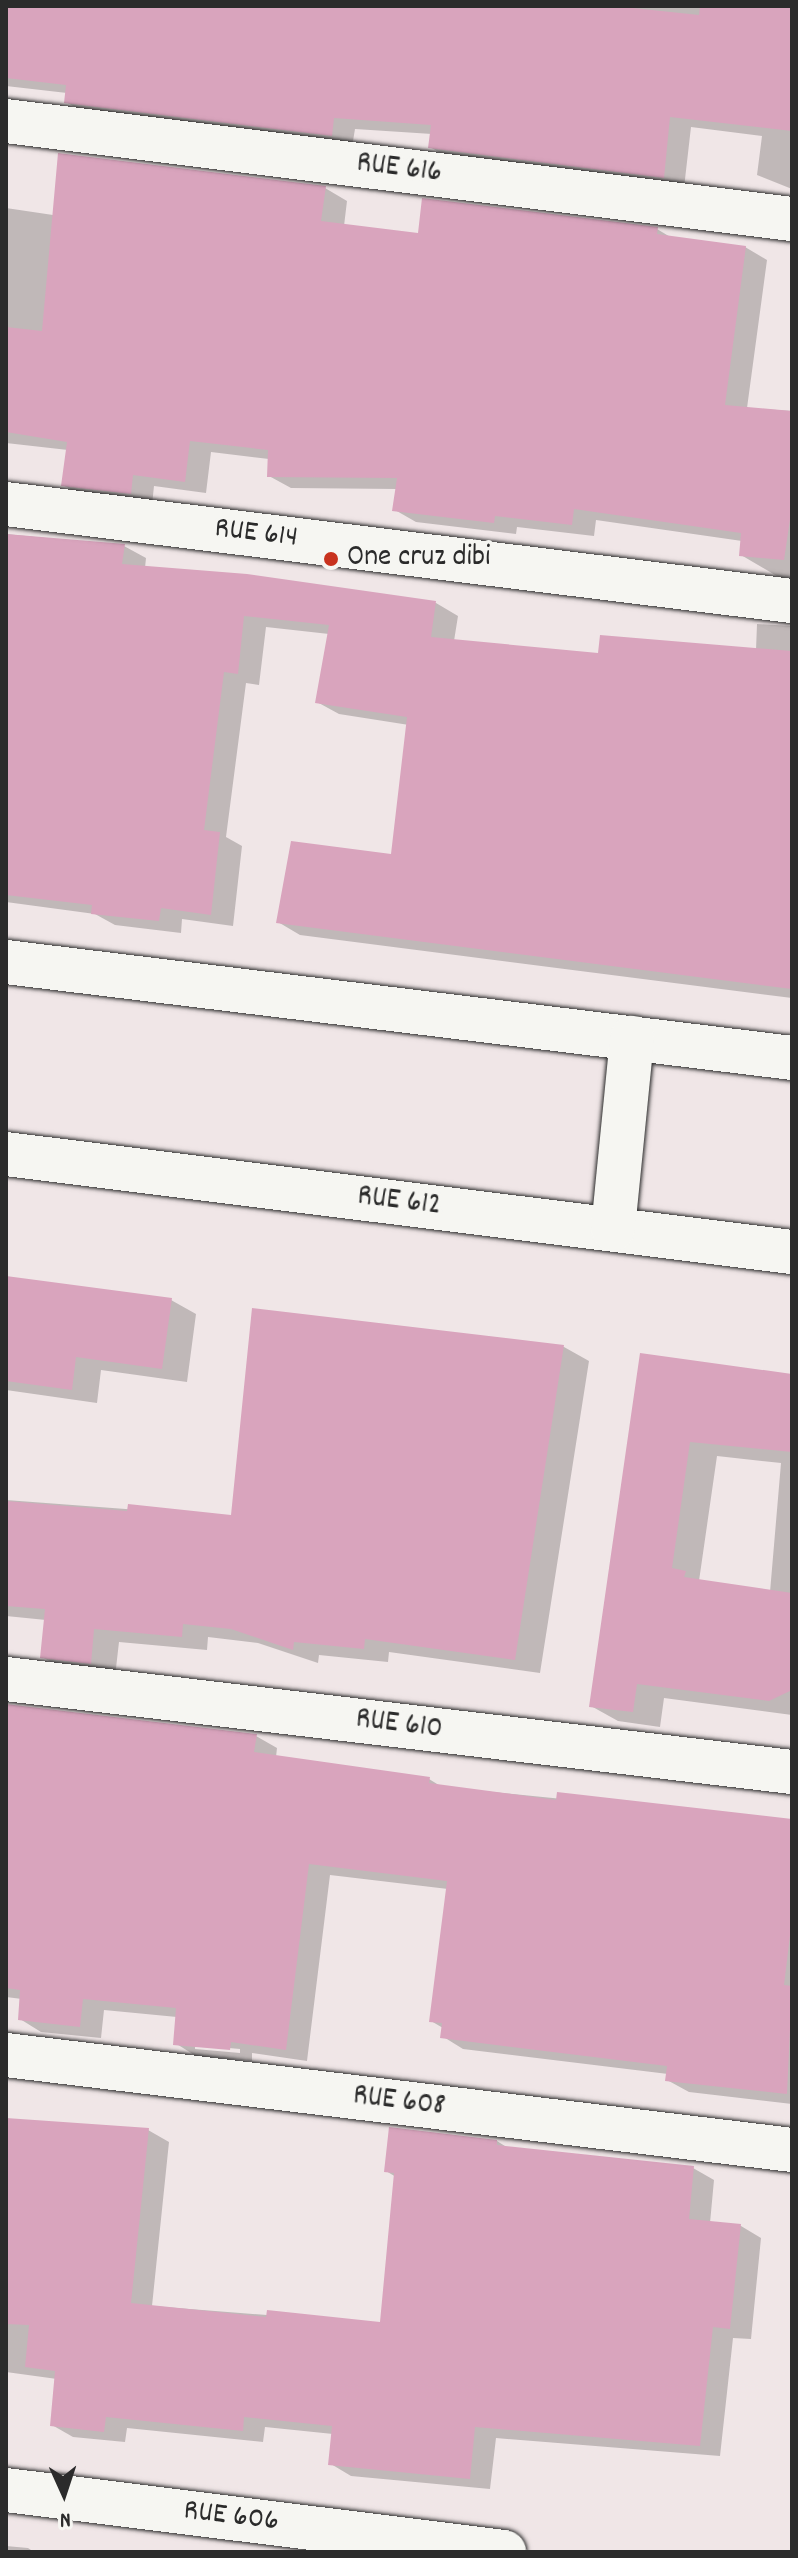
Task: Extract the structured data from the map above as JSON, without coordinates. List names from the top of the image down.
{
  "streets": {
    "street": [
      "RUE 616",
      "RUE 614",
      "RUE 612",
      "RUE 610",
      "RUE 608",
      "RUE 606"
    ]
  },
  "places": ["One cruz dibi"],
  "north": "bottom"
}
